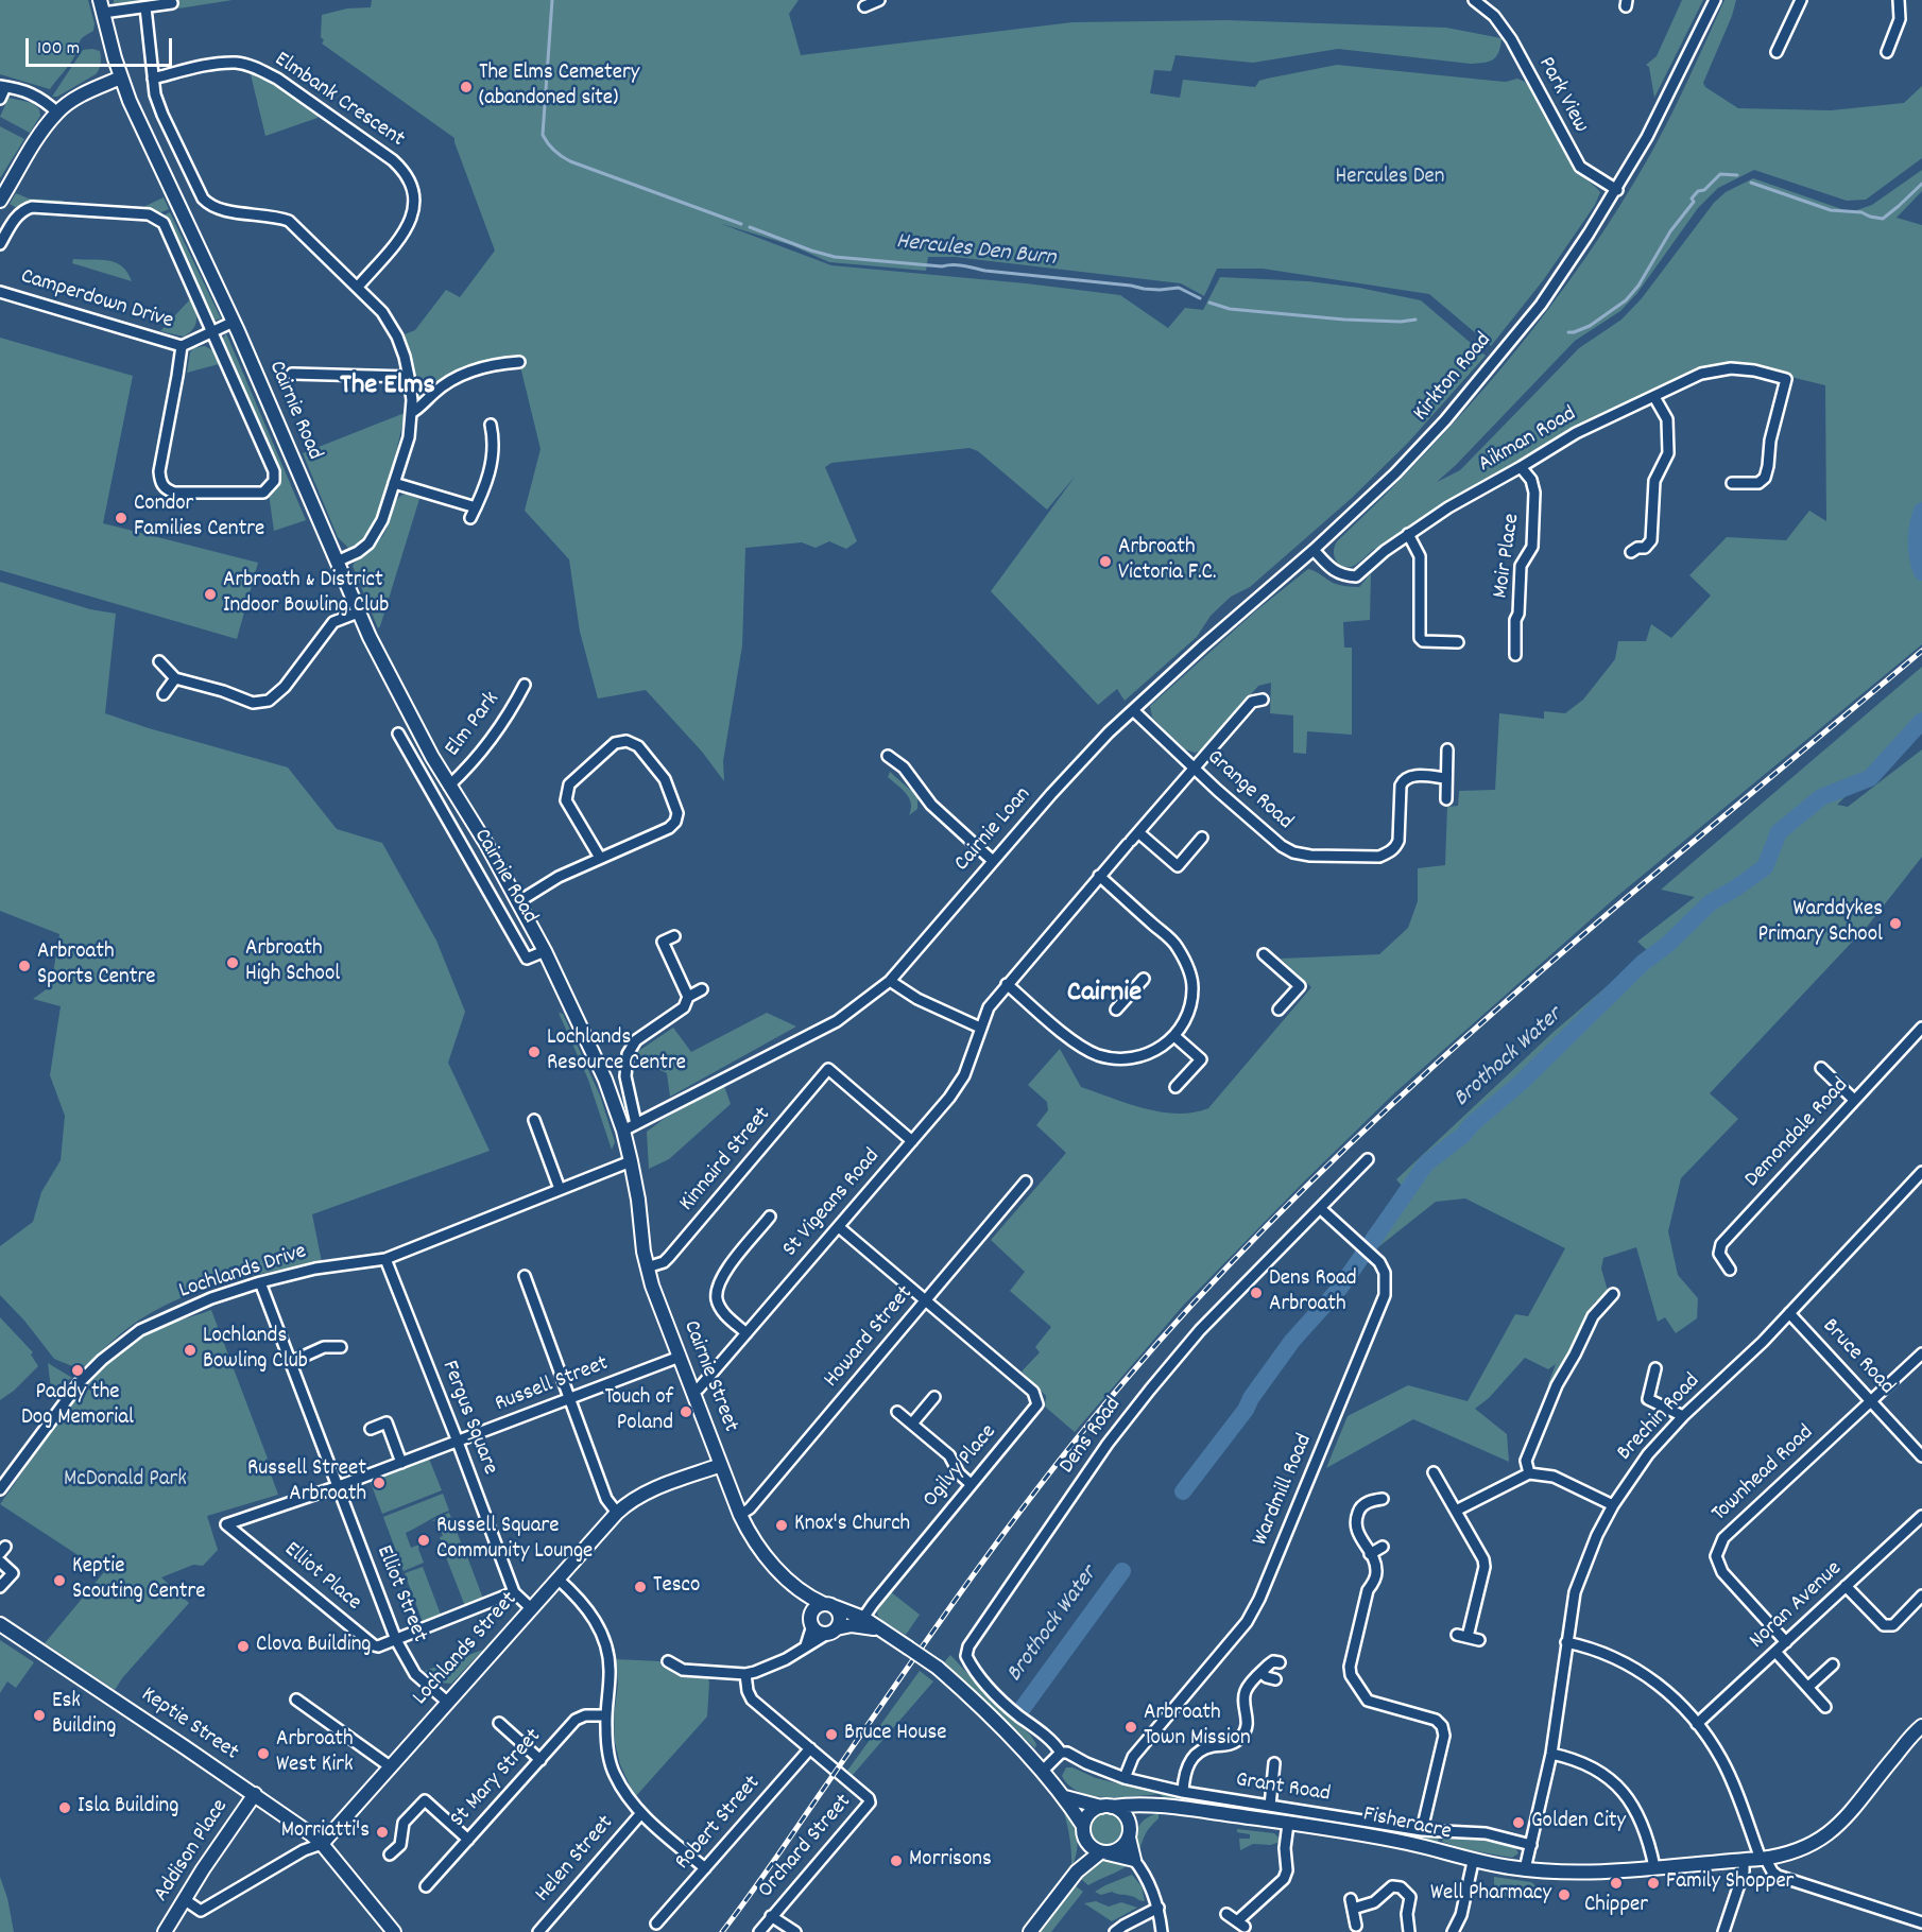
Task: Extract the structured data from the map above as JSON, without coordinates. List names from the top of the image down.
{
  "streets": {
    "main road": [
      "Cairnie Road",
      "Cairnie Street",
      "Lochlands Street",
      "Keptie Street",
      "Fisheracre",
      "Addison Place"
    ],
    "street": [
      "Park View",
      "Elmbank Crescent",
      "Camperdown Drive",
      "Kirkton Road",
      "Aikman Road",
      "Moir Place",
      "Elm Park",
      "Grange Road",
      "Cairnie Loan",
      "Demondale Road",
      "Kinnaird Street",
      "St Vigeans Road",
      "Lochlands Drive",
      "Howard Street",
      "Bruce Road",
      "Russell Street",
      "Fergus Square",
      "Brechin Road",
      "Dens Road",
      "Ogilvy Place",
      "Townhead Road",
      "Wardmill Road",
      "Elliot Place",
      "Elliot Street",
      "Noran Avenue",
      "St Mary Street",
      "Grant Road",
      "Robert Street",
      "Orchard Street",
      "Helen Street"
    ]
  },
  "crossings": [
    ["Park View", "Kirkton Road"],
    ["Kirkton Road", "Aikman Road"],
    ["Kirkton Road", "Grange Road"],
    ["Kirkton Road", "Cairnie Loan"],
    ["Cairnie Road", "Elm Park"],
    ["Cairnie Road", "Cairnie Loan"],
    ["Cairnie Road", "Lochlands Drive"],
    ["Cairnie Road", "Cairnie Street"],
    ["Aikman Road", "Moir Place"],
    ["Grange Road", "Cairnie Loan"],
    ["Kinnaird Street", "St Vigeans Road"],
    ["Kinnaird Street", "Cairnie Street"],
    ["St Vigeans Road", "Cairnie Street"],
    ["Lochlands Drive", "Cairnie Street"],
    ["Lochlands Drive", "Fergus Square"],
    ["Lochlands Drive", "Elliot Street"],
    ["Howard Street", "Cairnie Street"],
    ["Howard Street", "Ogilvy Place"],
    ["Bruce Road", "Brechin Road"],
    ["Bruce Road", "Townhead Road"],
    ["Cairnie Street", "Russell Street"],
    ["Cairnie Street", "Ogilvy Place"],
    ["Cairnie Street", "Lochlands Street"],
    ["Cairnie Street", "Fisheracre"],
    ["Russell Street", "Fergus Square"],
    ["Russell Street", "Elliot Place"],
    ["Russell Street", "Elliot Street"],
    ["Brechin Road", "Grant Road"],
    ["Brechin Road", "Fisheracre"],
    ["Dens Road", "Wardmill Road"],
    ["Dens Road", "Grant Road"],
    ["Townhead Road", "Noran Avenue"],
    ["Wardmill Road", "Grant Road"],
    ["Elliot Place", "Elliot Street"],
    ["Elliot Street", "Lochlands Street"],
    ["Lochlands Street", "Keptie Street"],
    ["Keptie Street", "Addison Place"],
    ["Robert Street", "Orchard Street"]
  ],
  "districts": ["The Elms", "Cairnie"],
  "water": ["Hercules Den Burn", "Brothock Water"],
  "parks": ["Hercules Den", "McDonald Park"],
  "places": [
    "The Elms Cemetery (abandoned site)",
    "Condor Families Centre",
    "Arbroath Victoria F.C.",
    "Arbroath & District Indoor Bowling Club",
    "Warddykes Primary School",
    "Arbroath High School",
    "Arbroath Sports Centre",
    "Lochlands Resource Centre",
    "Dens Road Arbroath",
    "Lochlands Bowling Club",
    "Paddy the Dog Memorial",
    "Touch of Poland",
    "Russell Street Arbroath",
    "Knox's Church",
    "Russell Square Community Lounge",
    "Keptie Scouting Centre",
    "Tesco",
    "Clova Building",
    "Esk Building",
    "Arbroath Town Mission",
    "Bruce House",
    "Arbroath West Kirk",
    "Isla Building",
    "Golden City",
    "Morriatti's",
    "Morrisons",
    "Chipper",
    "Family Shopper",
    "Well Pharmacy"
  ],
  "scale_bar": "100 m"
}
